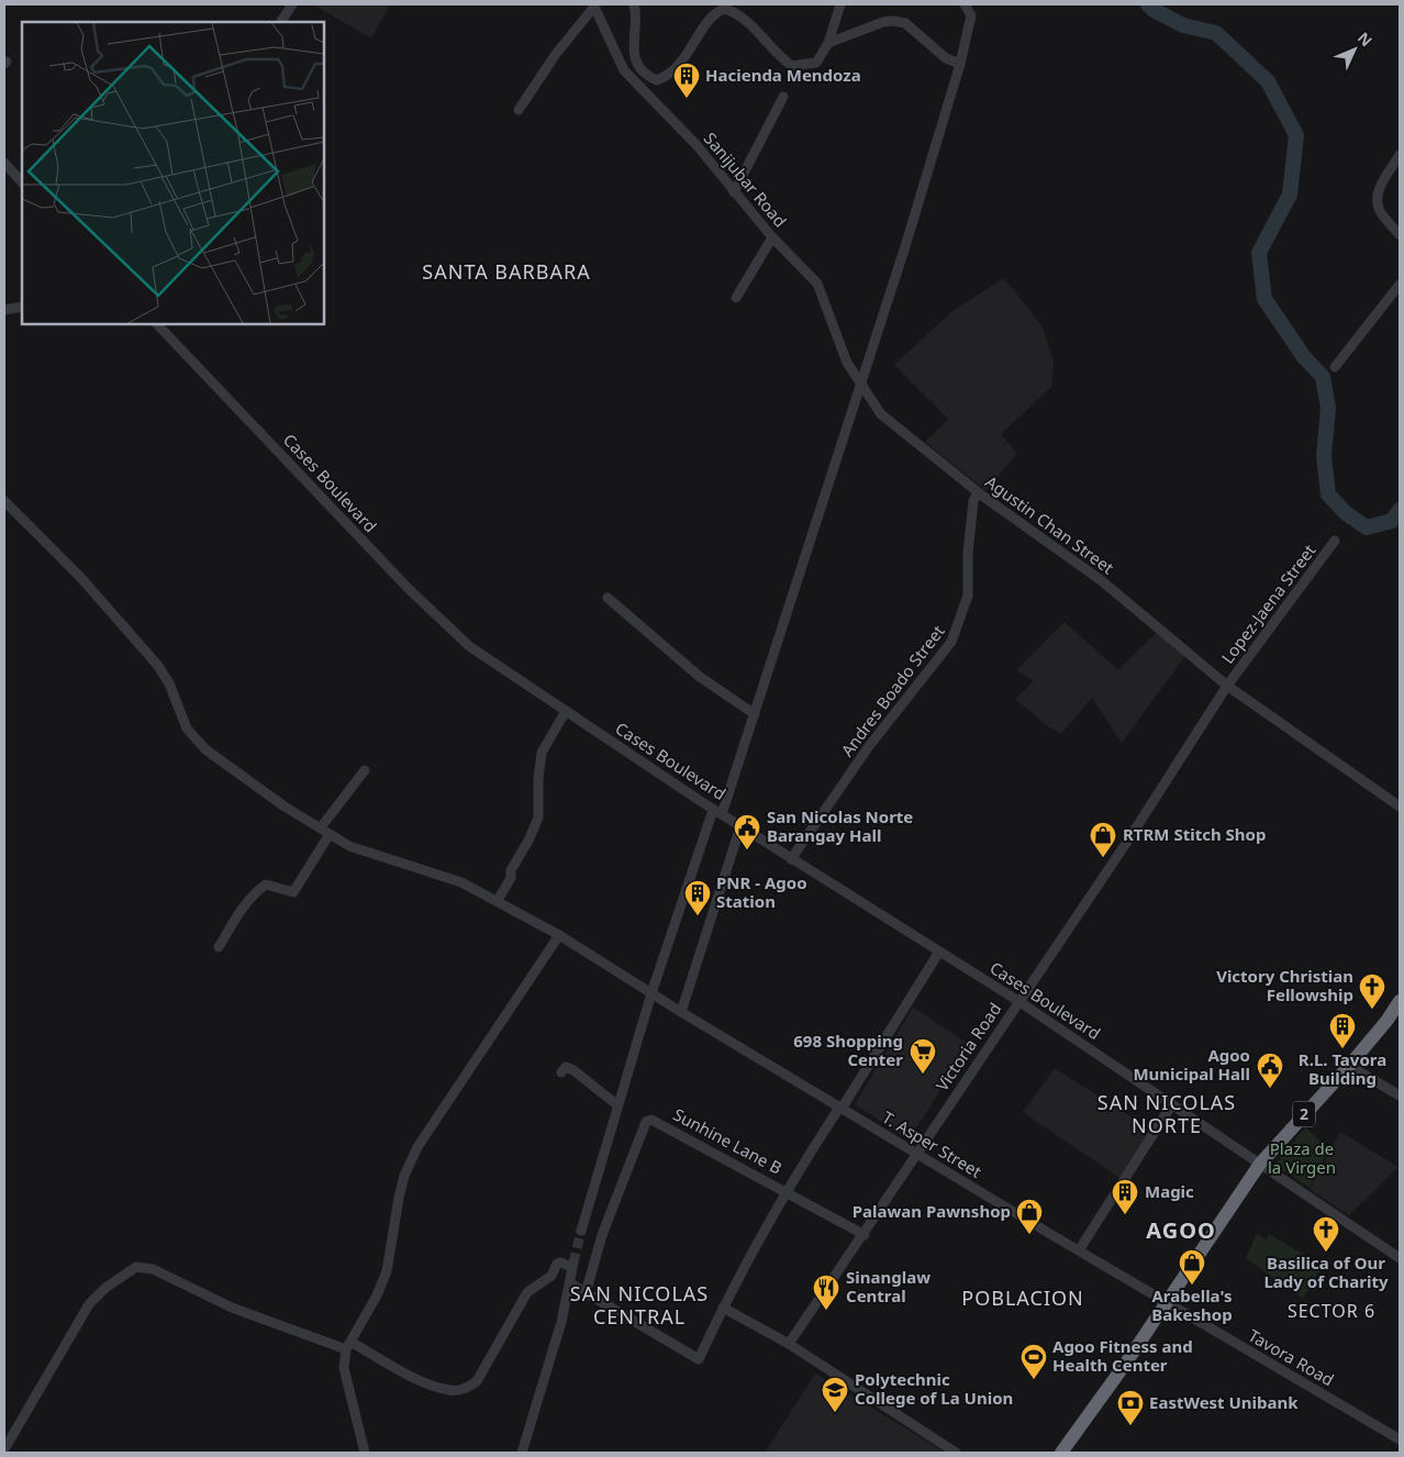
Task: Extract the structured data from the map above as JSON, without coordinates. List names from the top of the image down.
{
  "streets": {
    "highway": ["2"],
    "street": [
      "Sanijubar Road",
      "Cases Boulevard",
      "Agustin Chan Street",
      "Lopez-Jaena Street",
      "Andres Boado Street",
      "Victoria Road",
      "Sunhine Lane B",
      "T. Asper Street",
      "Tavora Road"
    ]
  },
  "crossings": [
    ["Sanijubar Road", "Agustin Chan Street"],
    ["Cases Boulevard", "Andres Boado Street"],
    ["Cases Boulevard", "Victoria Road"],
    ["Cases Boulevard", "2"],
    ["Agustin Chan Street", "Lopez-Jaena Street"],
    ["Agustin Chan Street", "Andres Boado Street"],
    ["Agustin Chan Street", "Victoria Road"],
    ["Lopez-Jaena Street", "Victoria Road"],
    ["Victoria Road", "Sunhine Lane B"],
    ["Victoria Road", "T. Asper Street"],
    ["2", "T. Asper Street"],
    ["2", "Tavora Road"],
    ["T. Asper Street", "Tavora Road"]
  ],
  "districts": [
    "SANTA BARBARA",
    "SAN NICOLAS NORTE",
    "AGOO",
    "SAN NICOLAS CENTRAL",
    "POBLACION",
    "SECTOR 6"
  ],
  "parks": ["Plaza de la Virgen"],
  "places": {
    "building": [
      "Hacienda Mendoza",
      "PNR - Agoo Station",
      "R.L. Tavora Building",
      "Magic"
    ],
    "public building": ["San Nicolas Norte Barangay Hall", "Agoo Municipal Hall"],
    "shop": ["RTRM Stitch Shop", "Palawan Pawnshop", "Arabella's Bakeshop"],
    "church": ["Victory Christian Fellowship", "Basilica of Our Lady of Charity"],
    "supermarket": ["698 Shopping Center"],
    "restaurant": ["Sinanglaw Central"],
    "sports": ["Agoo Fitness and Health Center"],
    "school or university": ["Polytechnic College of La Union"],
    "bank": ["EastWest Unibank"]
  },
  "north": "top right"
}
